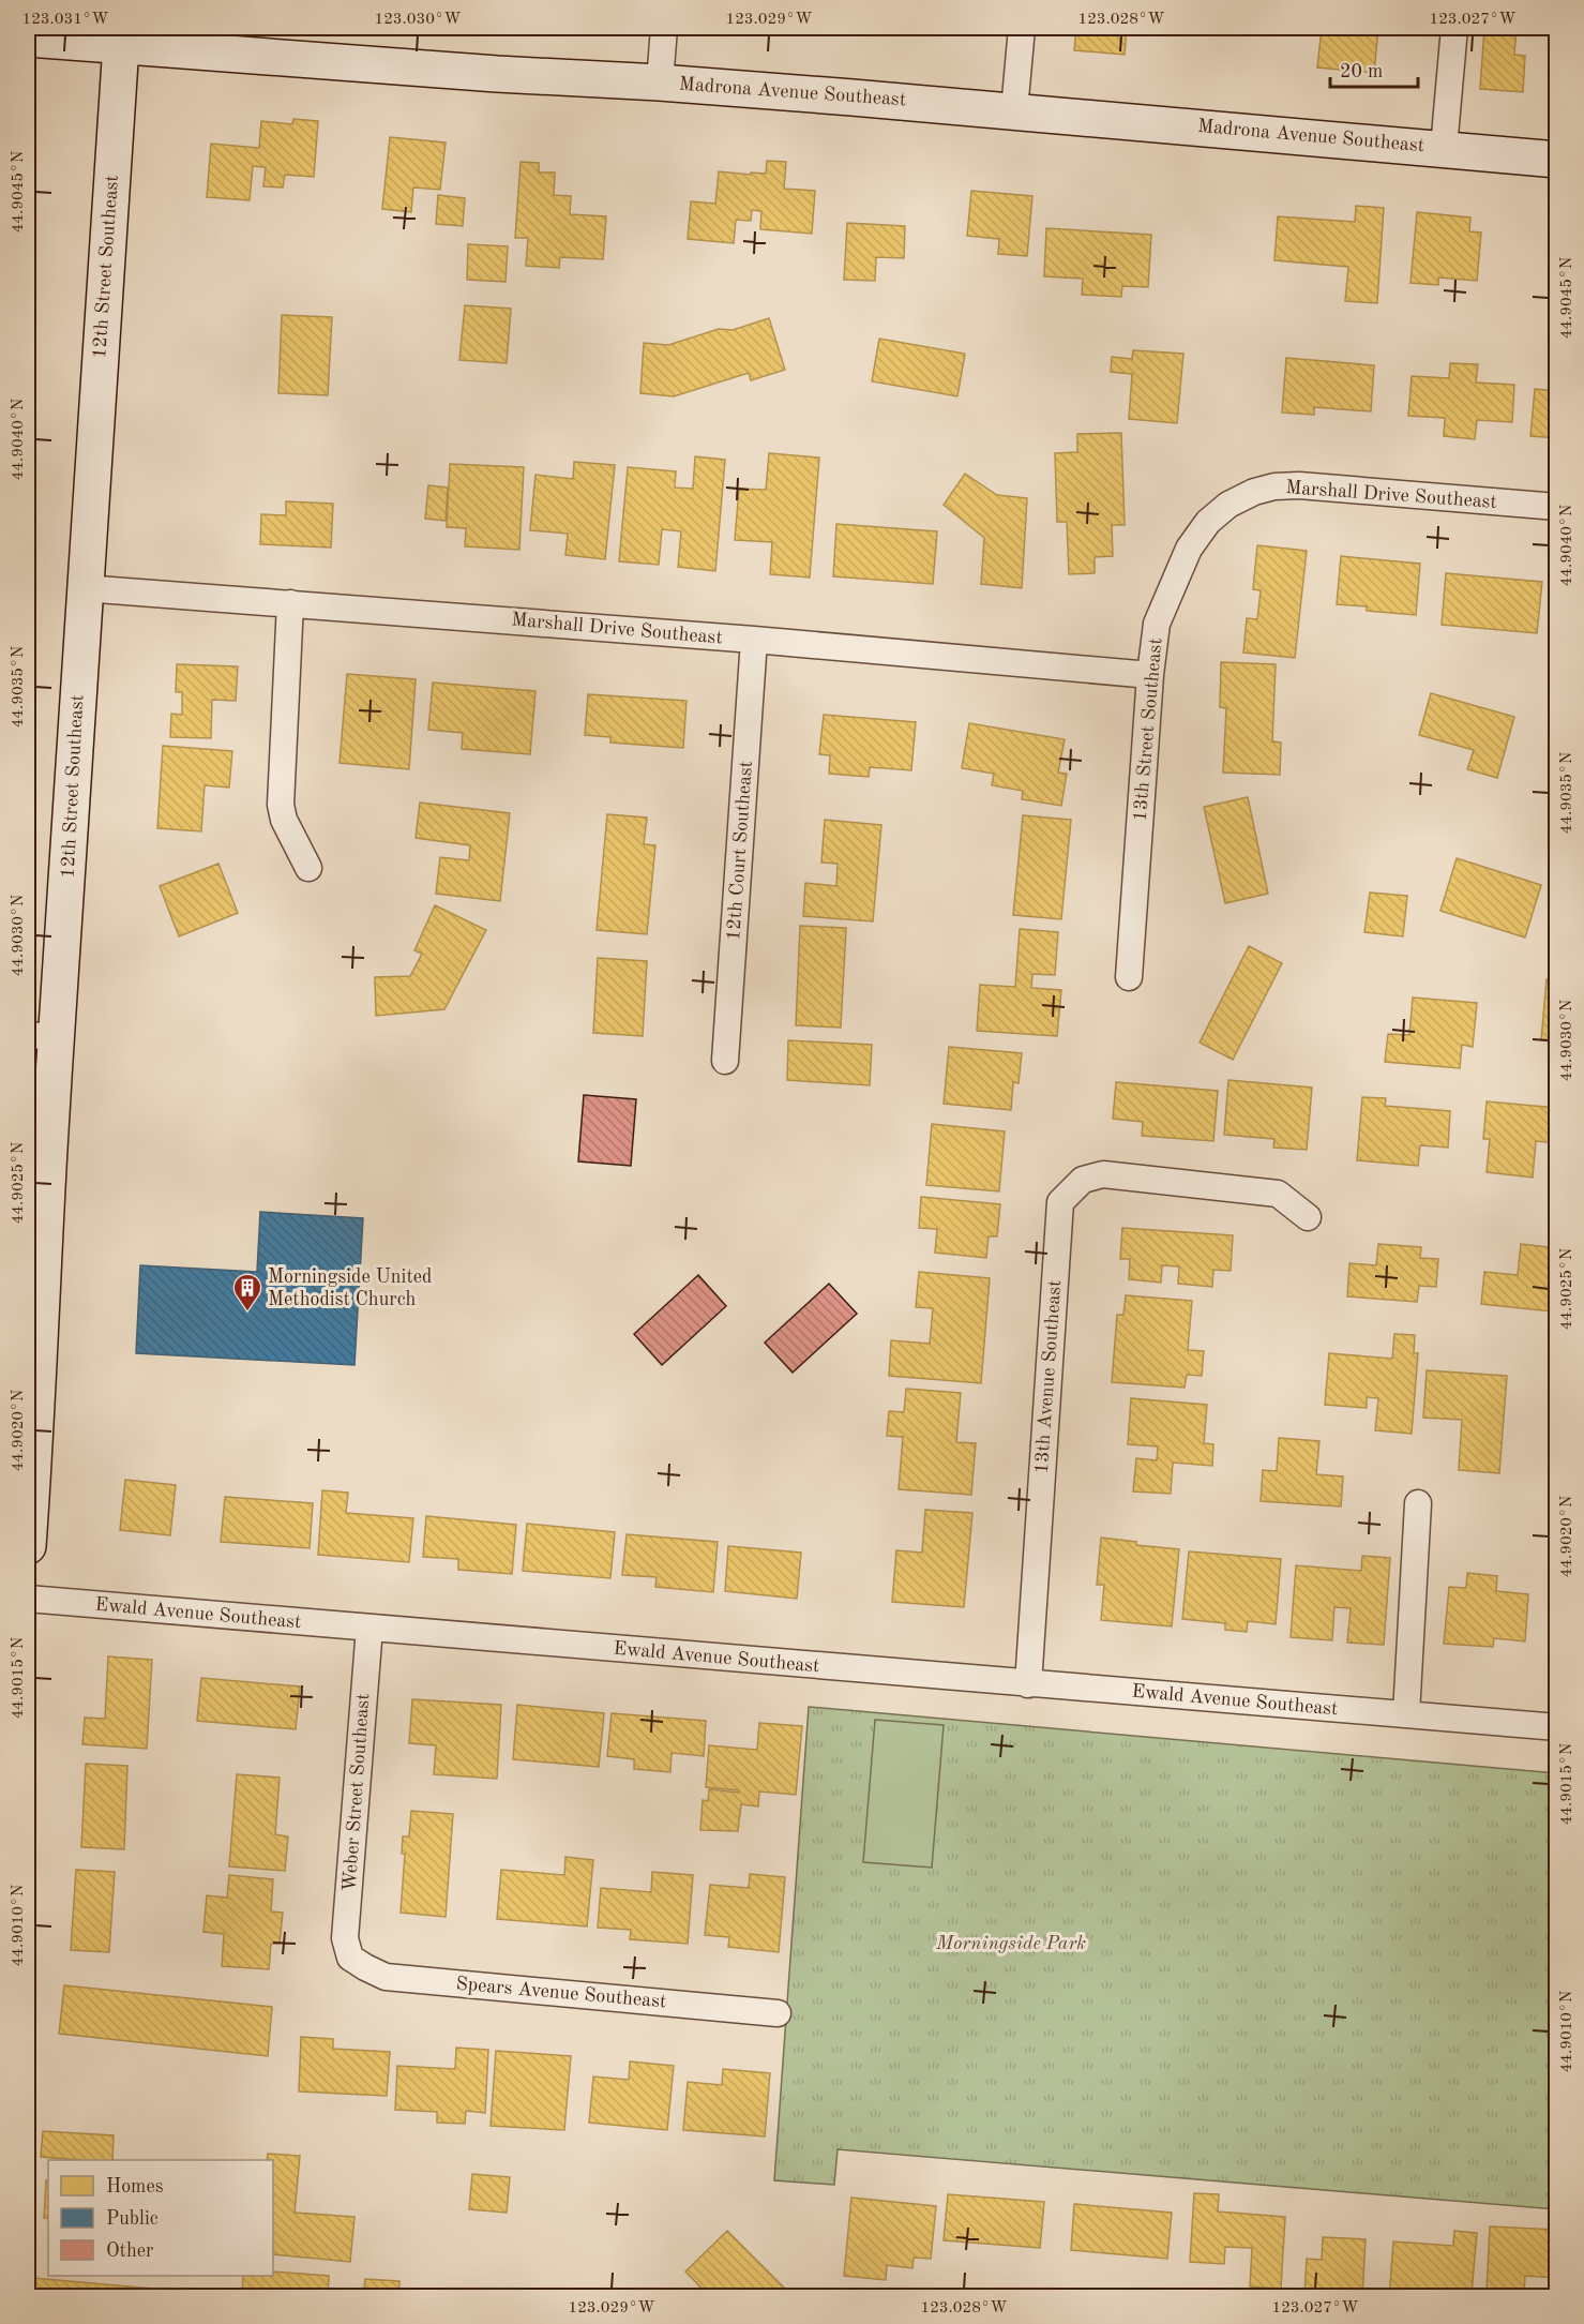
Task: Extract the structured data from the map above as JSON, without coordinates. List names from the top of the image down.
{
  "streets": {
    "main road": ["Madrona Avenue Southeast", "12th Street Southeast"],
    "street": [
      "Marshall Drive Southeast",
      "13th Street Southeast",
      "12th Court Southeast",
      "13th Avenue Southeast",
      "Ewald Avenue Southeast",
      "Weber Street Southeast",
      "Spears Avenue Southeast"
    ]
  },
  "crossings": [
    ["Madrona Avenue Southeast", "12th Street Southeast"],
    ["12th Street Southeast", "Marshall Drive Southeast"],
    ["Marshall Drive Southeast", "13th Street Southeast"],
    ["Marshall Drive Southeast", "12th Court Southeast"],
    ["13th Avenue Southeast", "Ewald Avenue Southeast"],
    ["Ewald Avenue Southeast", "Weber Street Southeast"],
    ["Weber Street Southeast", "Spears Avenue Southeast"]
  ],
  "parks": ["Morningside Park"],
  "places": {
    "building": ["Morningside United Methodist Church"]
  },
  "legend": ["Homes", "Public", "Other"],
  "scale_bar": "20 m",
  "coordinates": [
    "123.031°W",
    "123.030°W",
    "123.029°W",
    "123.028°W",
    "123.027°W",
    "44.9045°N",
    "44.9040°N",
    "44.9035°N",
    "44.9030°N",
    "44.9025°N",
    "44.9020°N",
    "44.9015°N",
    "44.9010°N"
  ]
}
